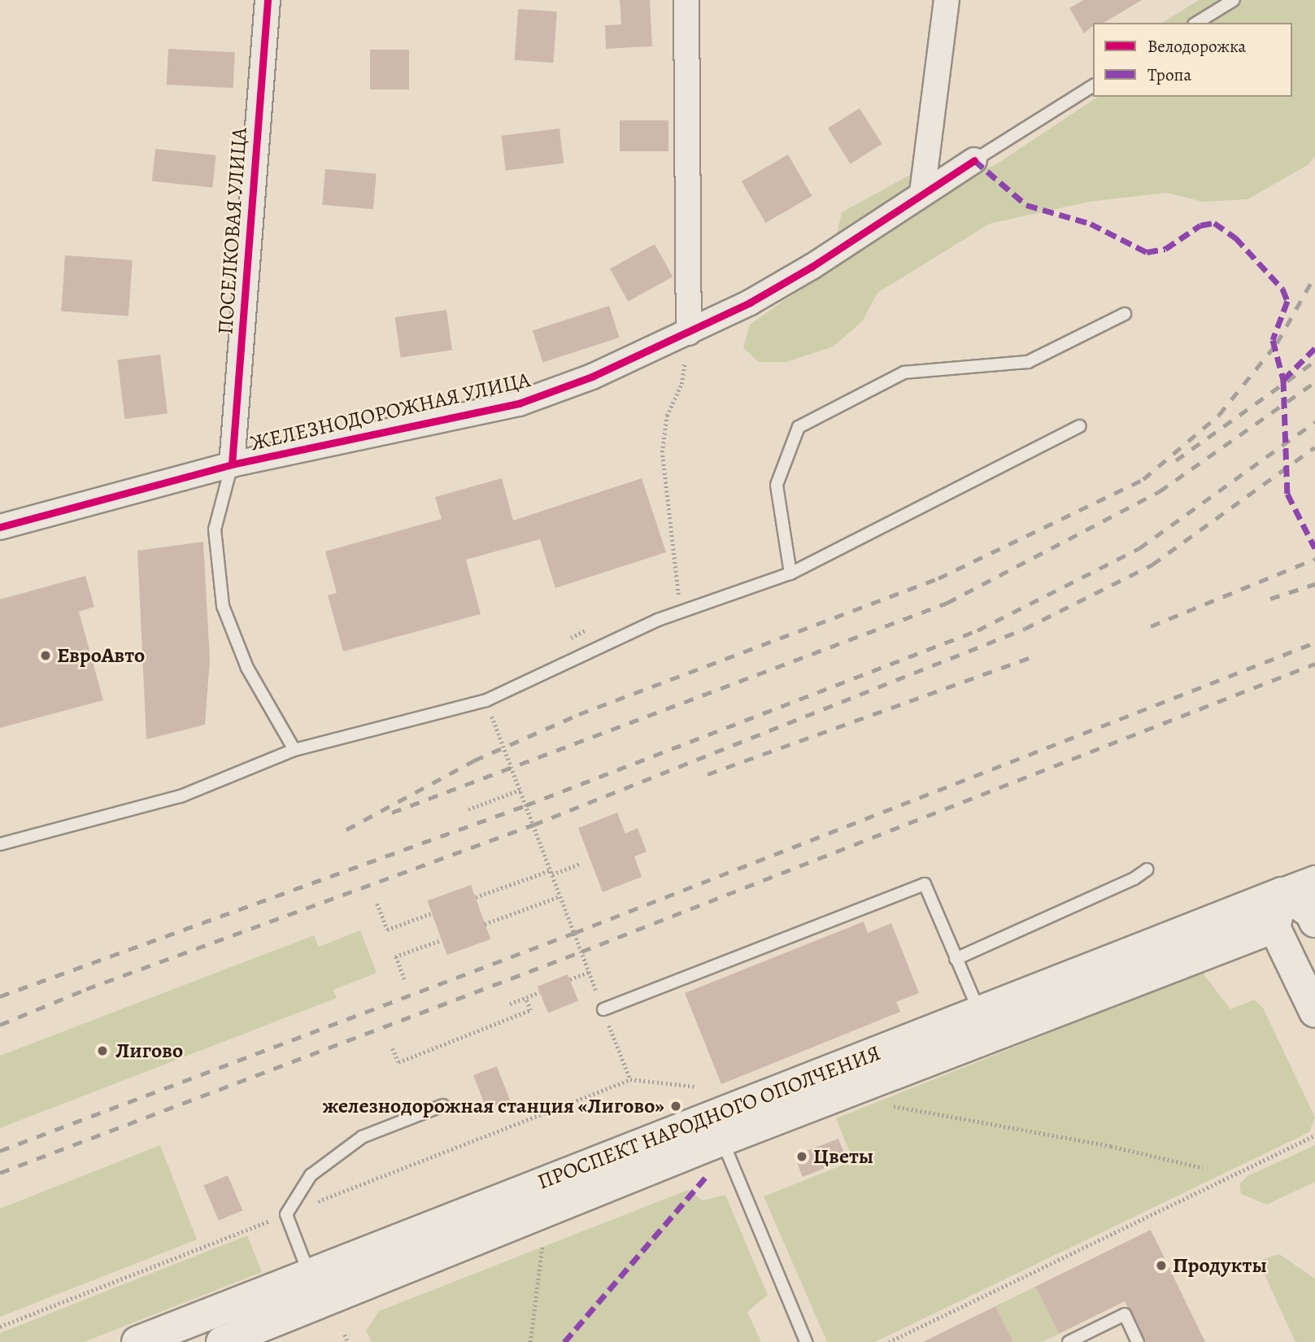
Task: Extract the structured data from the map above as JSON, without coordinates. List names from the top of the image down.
{
  "streets": {
    "main road": ["ПРОСПЕКТ НАРОДНОГО ОПОЛЧЕНИЯ"],
    "street": ["ПОСЕЛКОВАЯ УЛИЦА", "ЖЕЛЕЗНОДОРОЖНАЯ УЛИЦА"]
  },
  "crossings": [
    ["ПОСЕЛКОВАЯ УЛИЦА", "ЖЕЛЕЗНОДОРОЖНАЯ УЛИЦА"]
  ],
  "places": [
    "ЕвроАвто",
    "Лигово",
    "железнодорожная станция «Лигово»",
    "Цветы",
    "Продукты"
  ],
  "legend": ["Велодорожка", "Тропа"]
}
